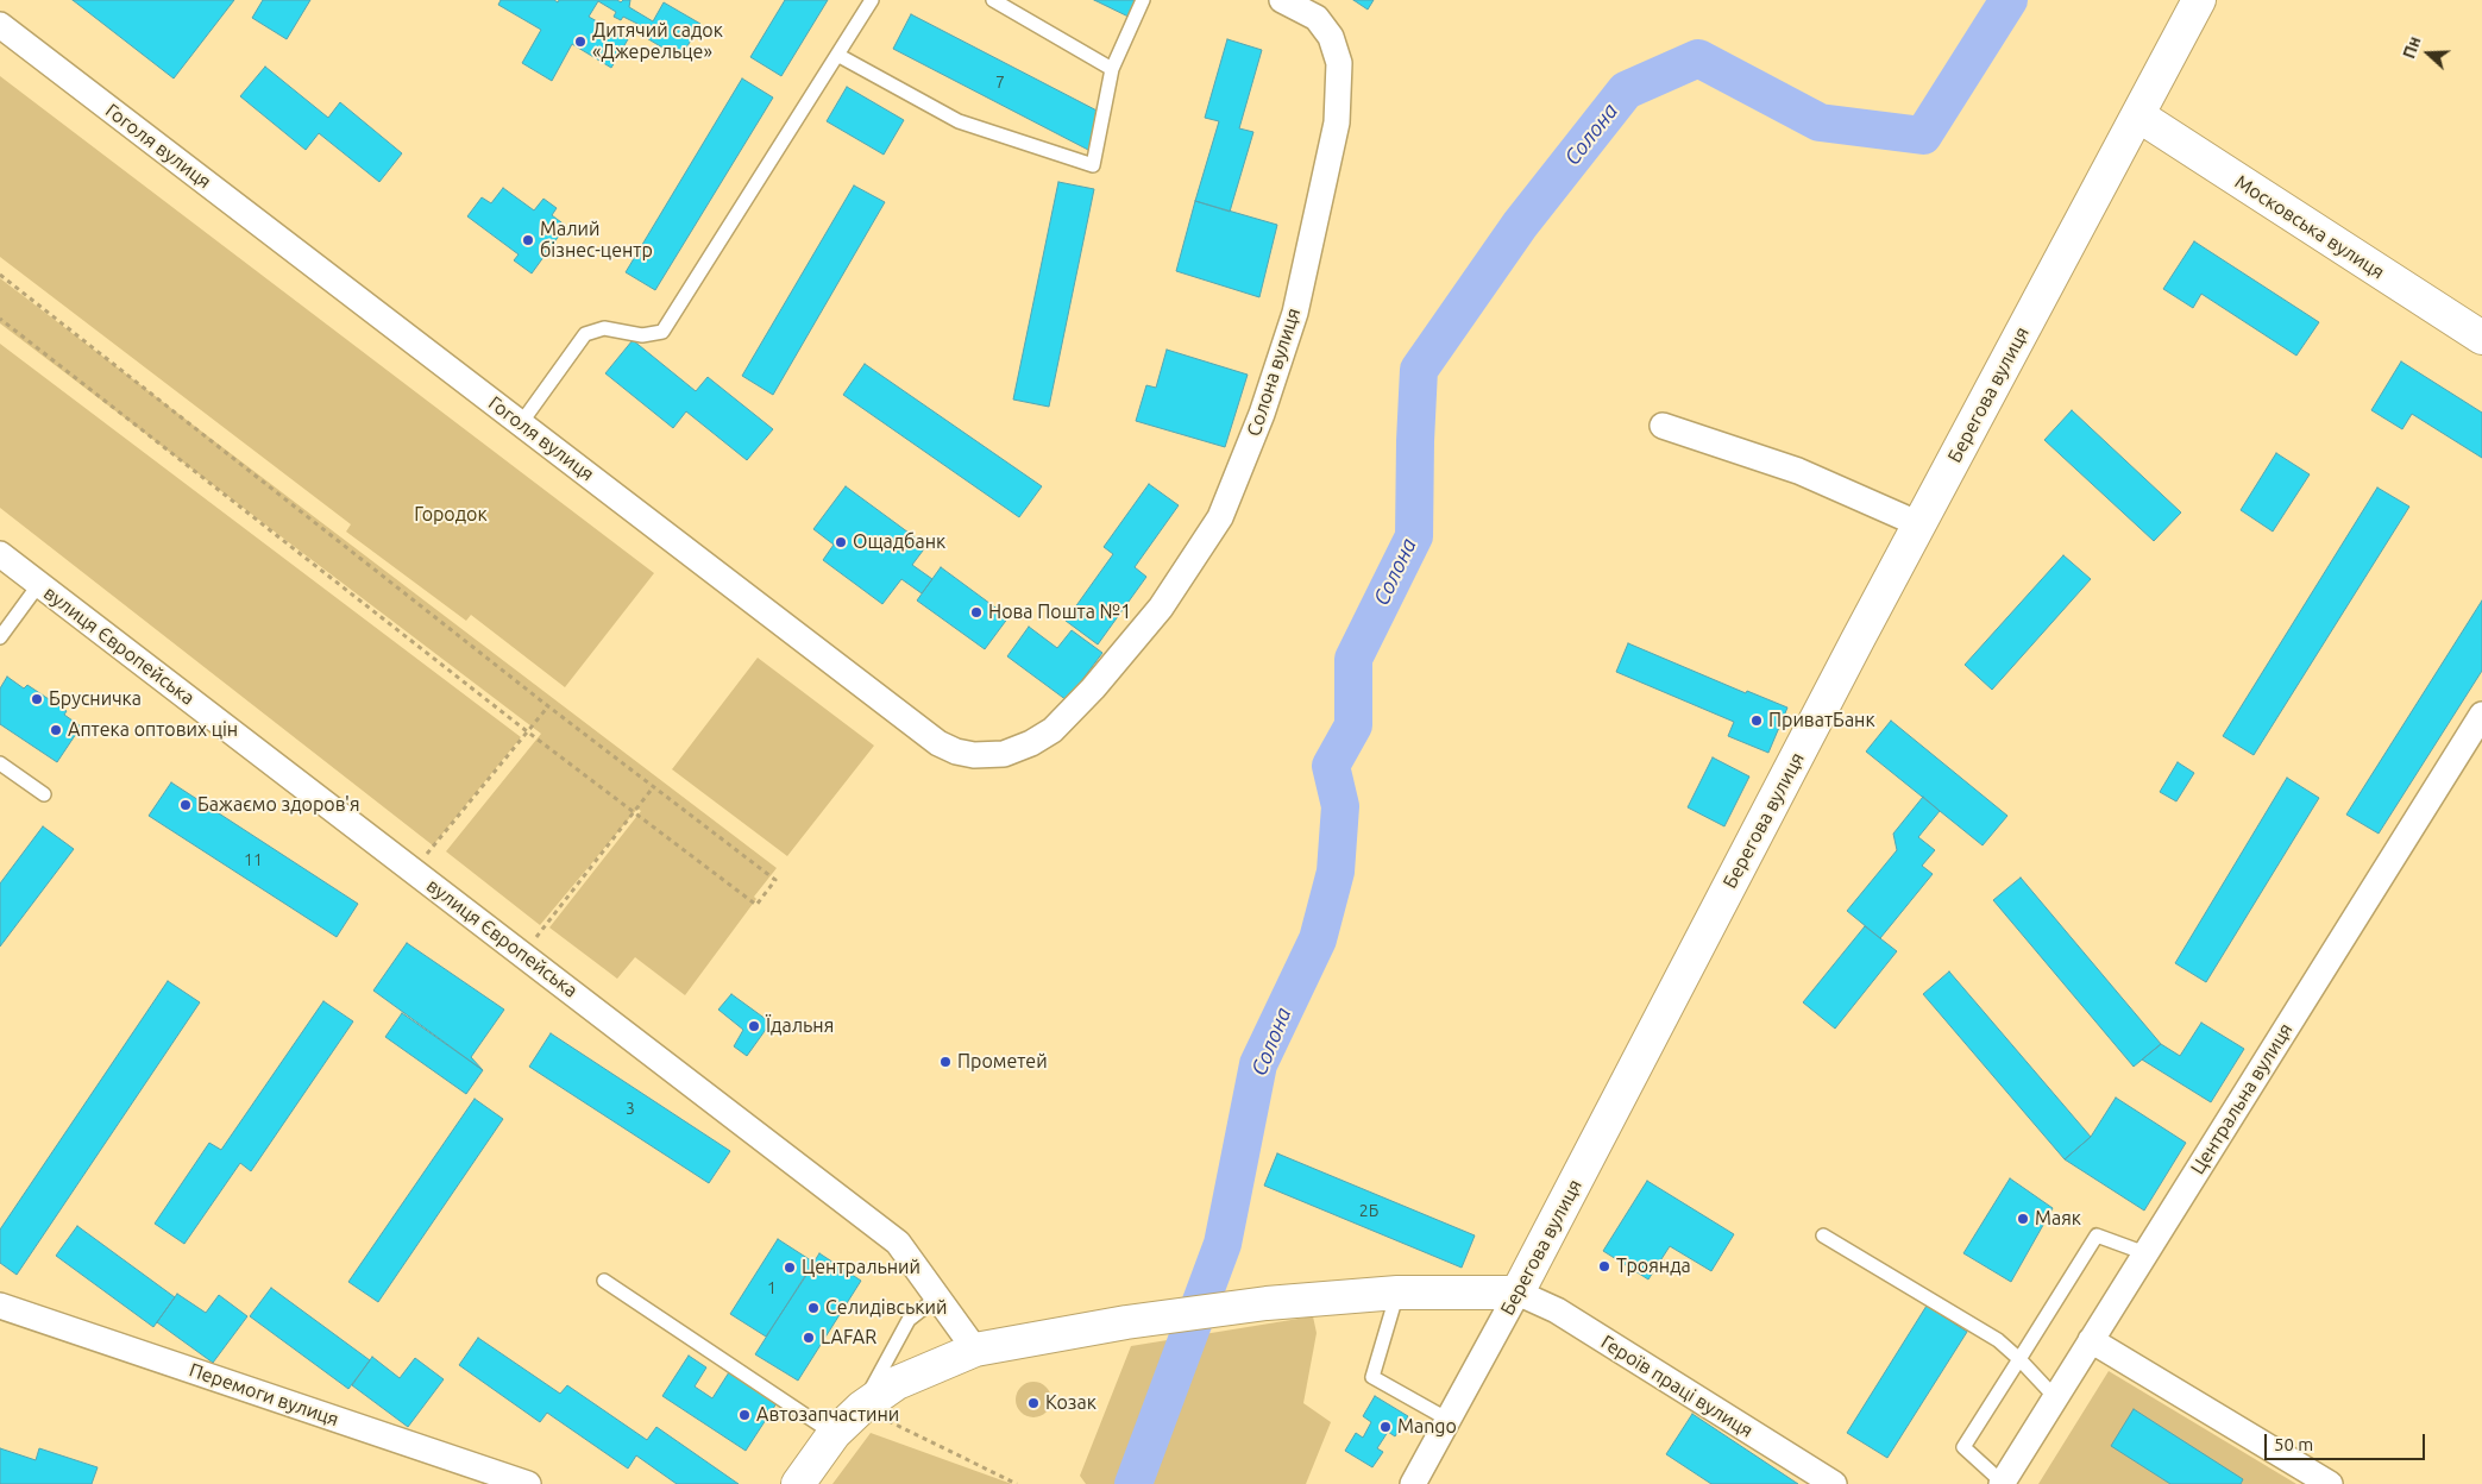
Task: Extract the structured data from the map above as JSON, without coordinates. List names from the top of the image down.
{
  "streets": {
    "main road": ["Московська вулиця", "Берегова вулиця"],
    "street": [
      "Гоголя вулиця",
      "Солона вулиця",
      "вулиця Європейська",
      "Центральна вулиця",
      "Героїв праці вулиця",
      "Перемоги вулиця"
    ]
  },
  "crossings": [
    ["Гоголя вулиця", "Солона вулиця"],
    ["Московська вулиця", "Берегова вулиця"],
    ["Берегова вулиця", "Героїв праці вулиця"]
  ],
  "water": ["Солона"],
  "parks": ["Городок"],
  "places": [
    "Дитячий садок «Джерельце»",
    "Малий бізнес-центр",
    "Ощадбанк",
    "Нова Пошта №1",
    "Брусничка",
    "ПриватБанк",
    "Аптека оптових цін",
    "Бажаємо здоров'я",
    "Їдальня",
    "Прометей",
    "Маяк",
    "Троянда",
    "Центральний",
    "Селидівський",
    "LAFAR",
    "Козак",
    "Автозапчастини",
    "Mango"
  ],
  "house_numbers": [
    "7",
    "11",
    "3",
    "2Б",
    "1"
  ],
  "scale_bar": "50 m",
  "north": "left"
}
